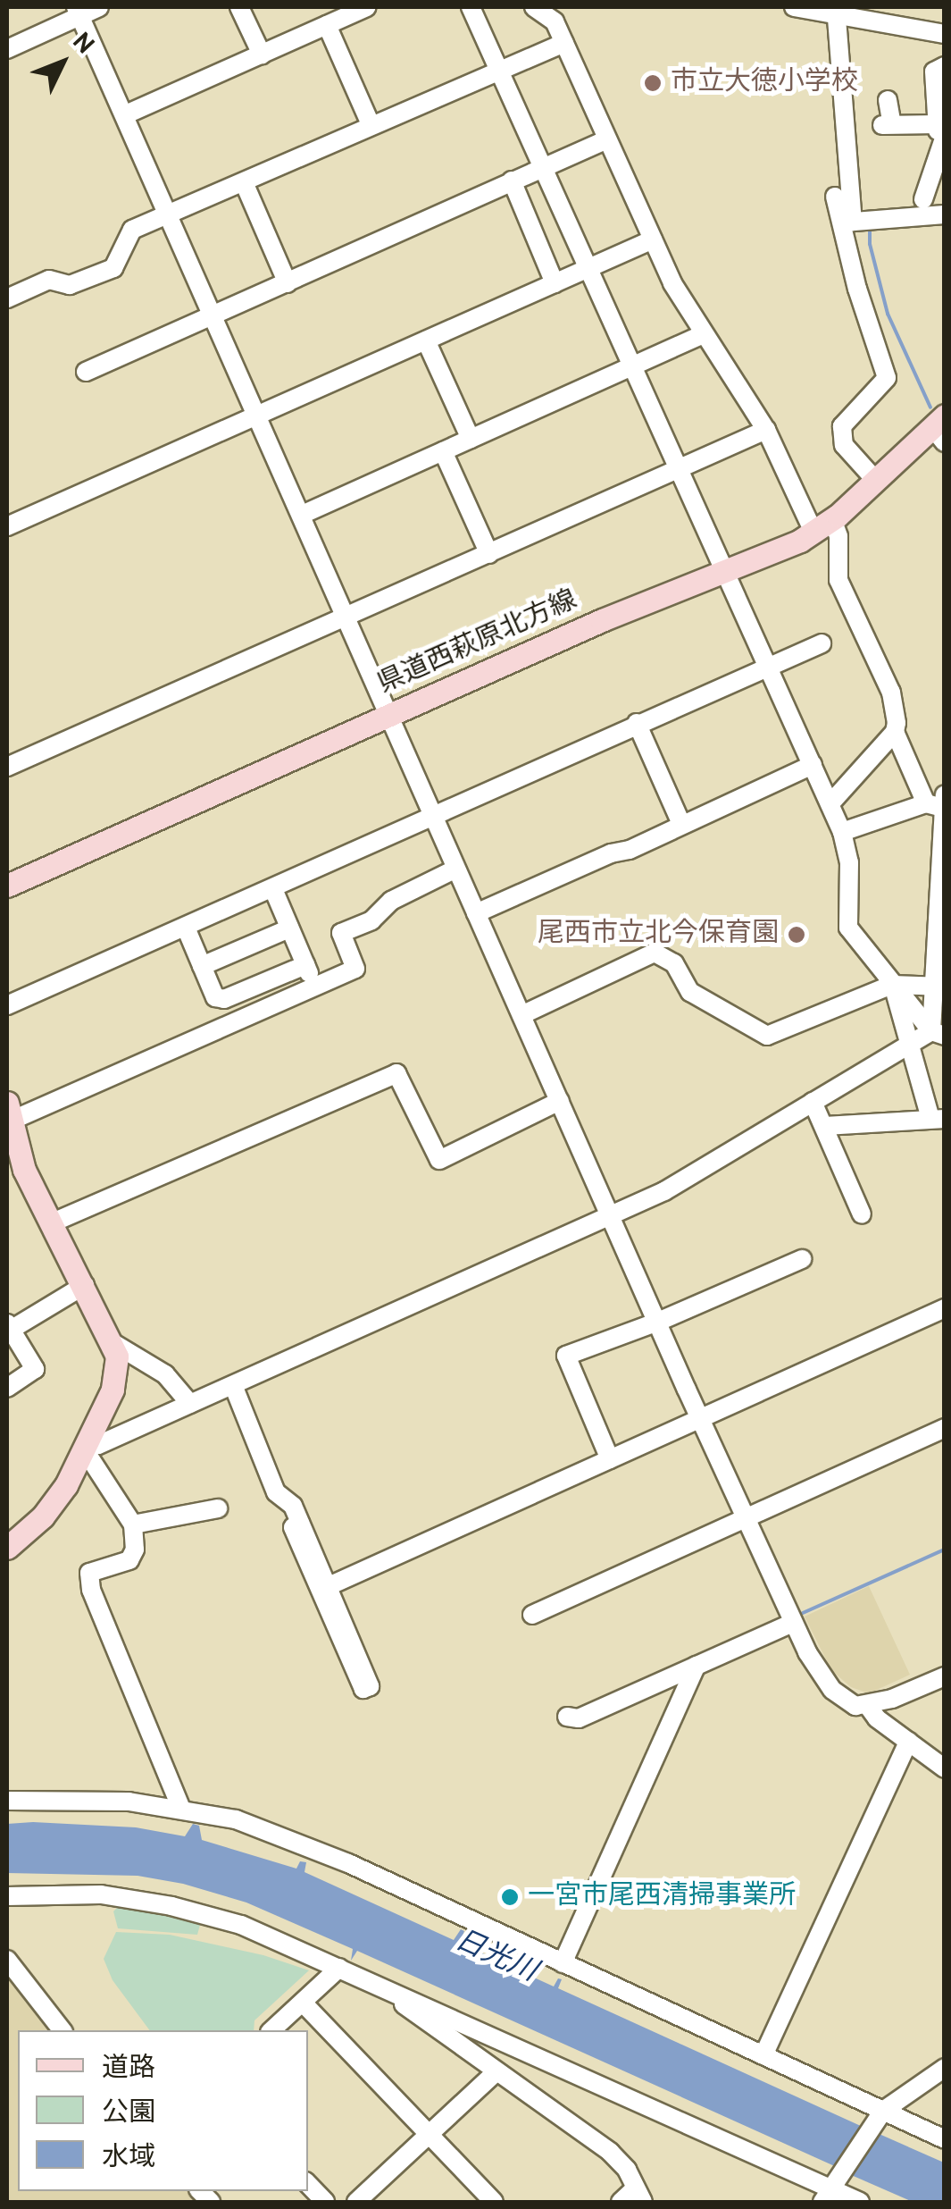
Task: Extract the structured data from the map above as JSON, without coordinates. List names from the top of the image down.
{
  "streets": {
    "main road": ["県道西萩原北方線"]
  },
  "water": ["日光川"],
  "places": ["市立大徳小学校", "尾西市立北今保育園", "一宮市尾西清掃事業所"],
  "legend": ["道路", "公園", "水域"],
  "north": "top right"
}
